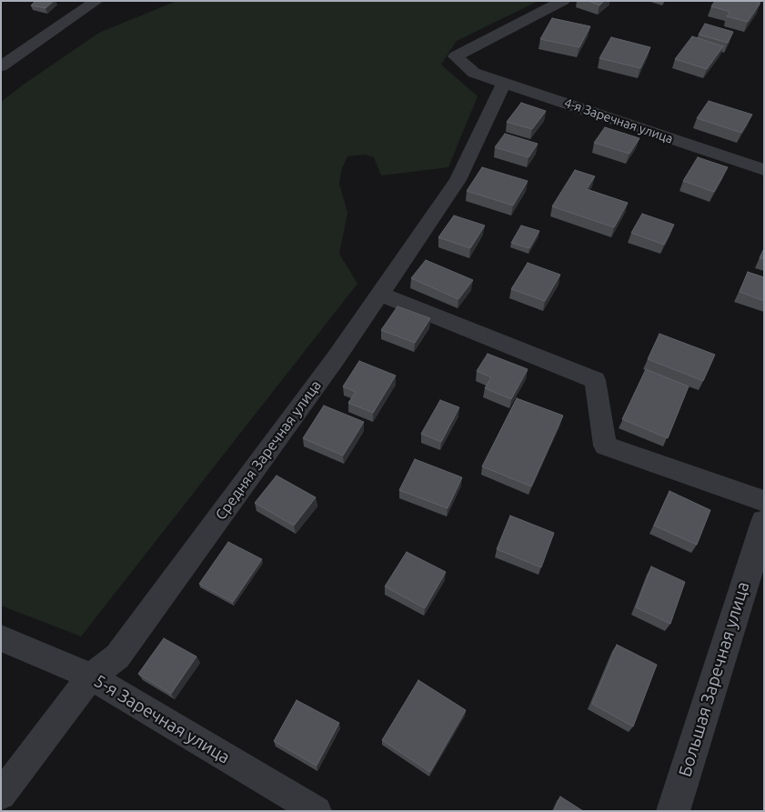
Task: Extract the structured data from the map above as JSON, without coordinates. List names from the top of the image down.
{
  "streets": {
    "street": [
      "4-я Заречная улица",
      "Средняя Заречная улица",
      "Большая Заречная улица",
      "5-я Заречная улица"
    ]
  },
  "crossings": [
    ["4-я Заречная улица", "Средняя Заречная улица"],
    ["Средняя Заречная улица", "5-я Заречная улица"]
  ]
}
